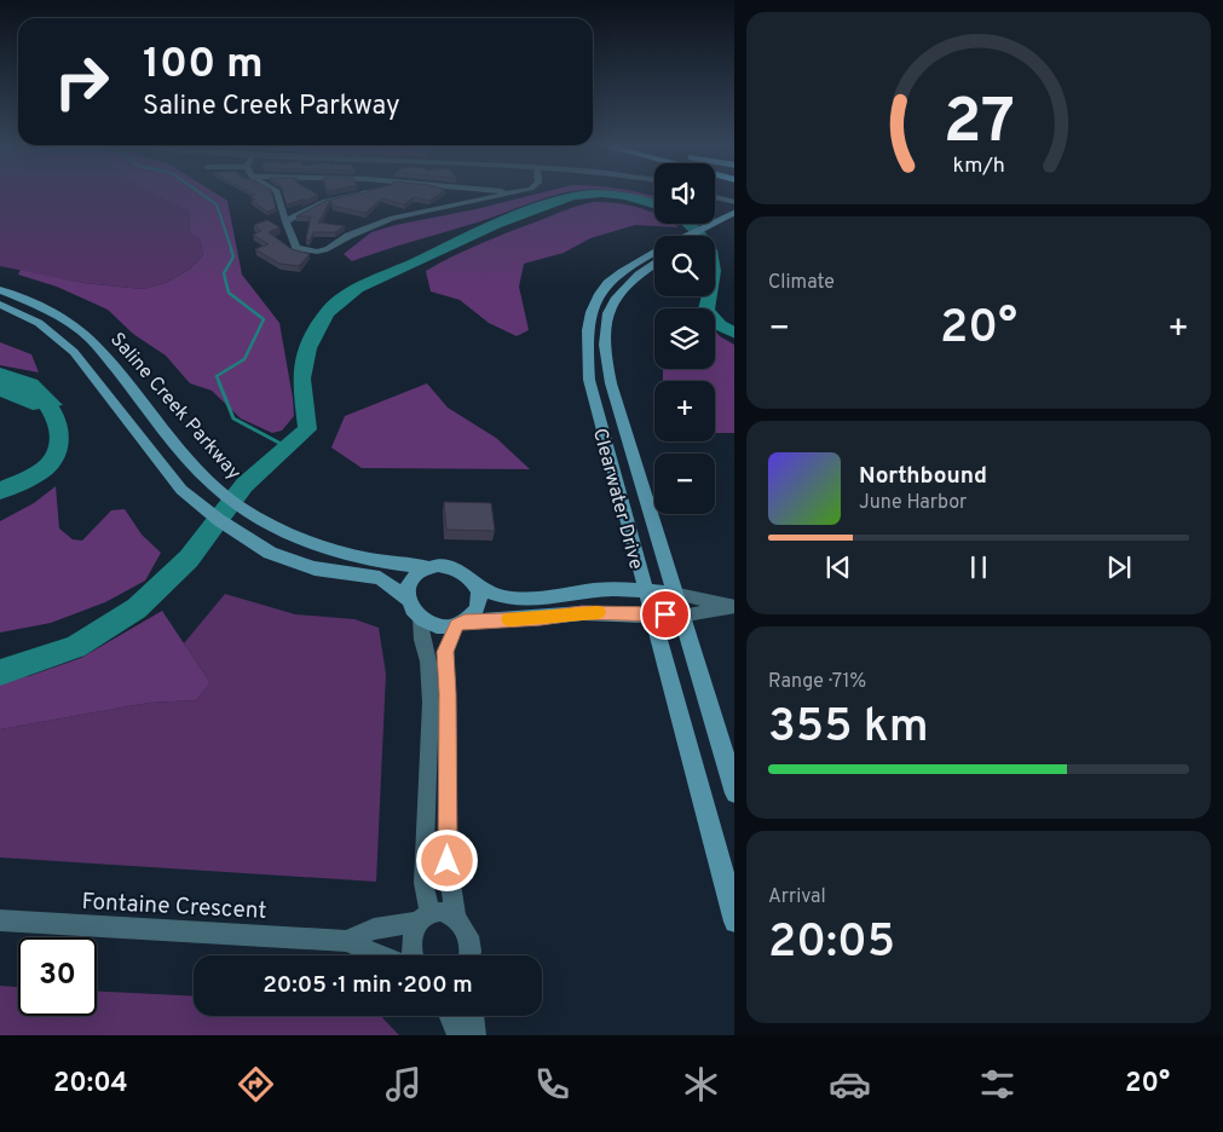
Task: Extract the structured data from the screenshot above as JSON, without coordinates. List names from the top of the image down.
{
  "streets": {
    "main road": ["Saline Creek Parkway", "Clearwater Drive"],
    "street": ["Fontaine Crescent"]
  },
  "page": {
    "turn": ["100 m", "Saline Creek Parkway"],
    "map_buttons": ["+", "−"],
    "tile": [
      "Climate",
      ["Range · 71%", "355 km"],
      ["Arrival", "20:05"]
    ],
    "heat": ["−", "20°", "+"],
    "song": ["Northbound", "June Harbor"],
    "limit": "30",
    "trip": "20:05 · 1 min · 200 m",
    "tabs": ["20:04", "20°"],
    "gauge": ["27", "km/h"]
  }
}
